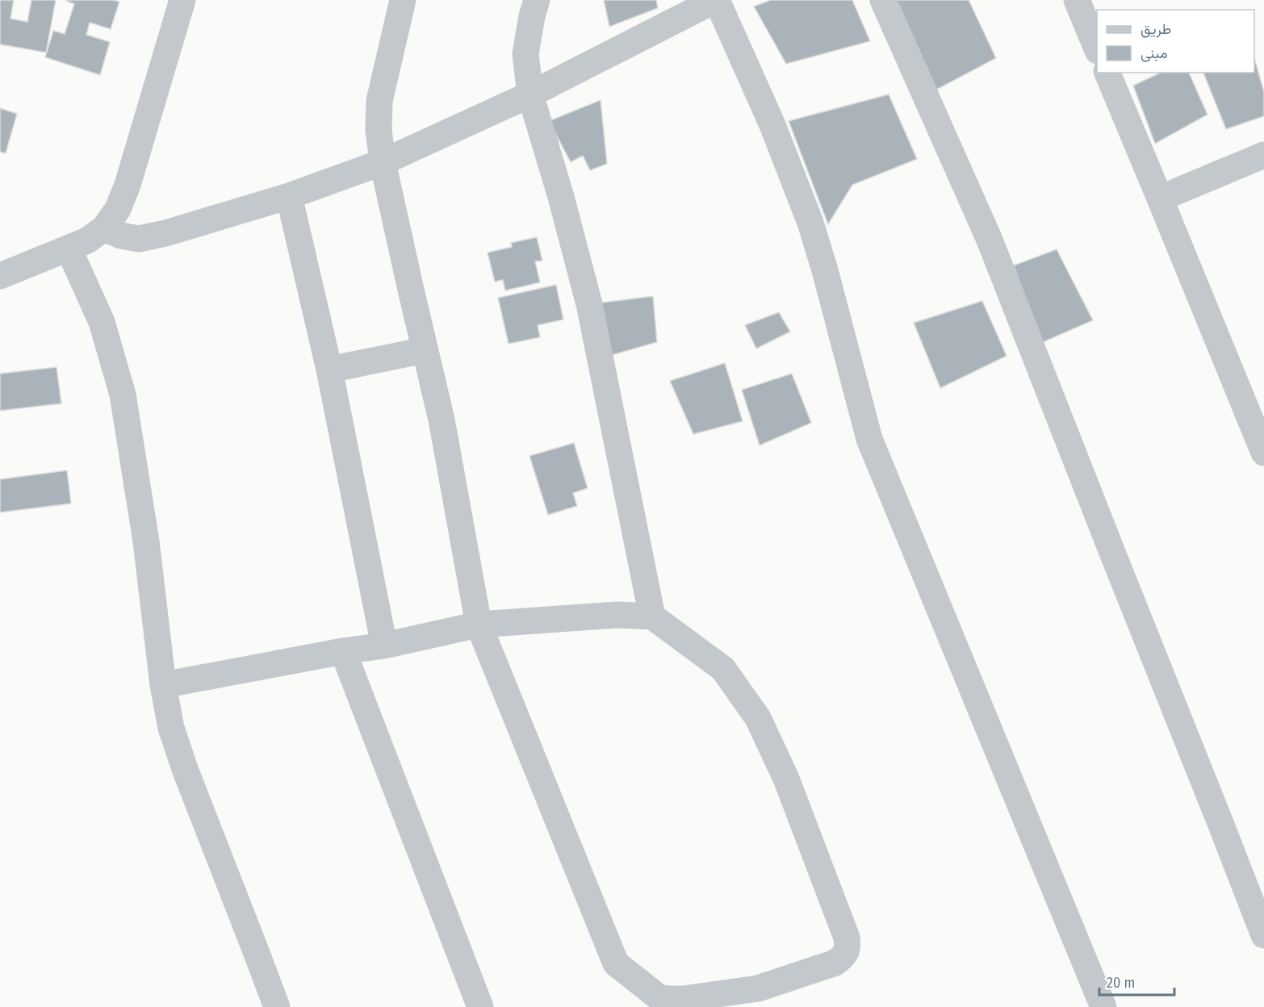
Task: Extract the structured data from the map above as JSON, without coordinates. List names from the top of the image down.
{
  "legend": ["طريق", "مبنى"],
  "scale_bar": "20 m"
}
